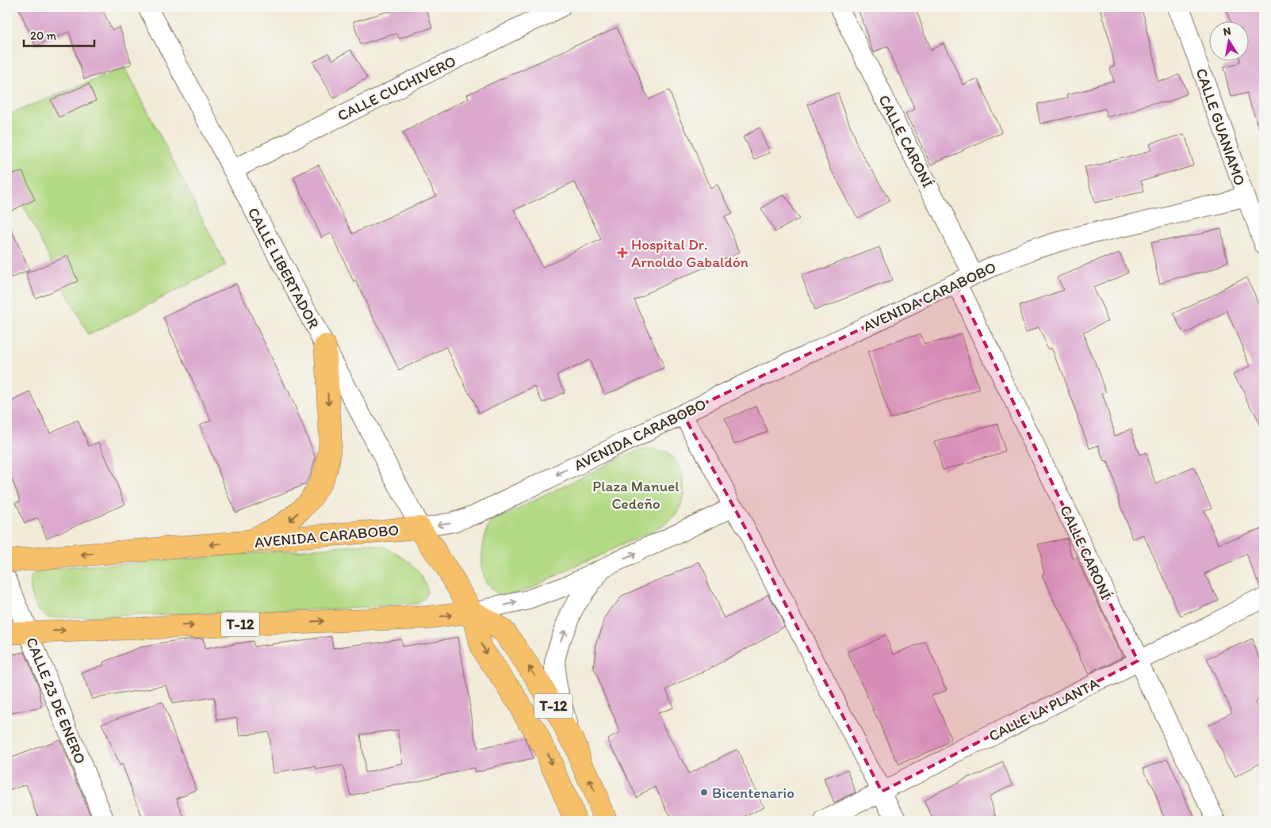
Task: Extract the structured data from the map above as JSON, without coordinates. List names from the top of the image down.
{
  "streets": {
    "highway": ["AVENIDA CARABOBO", "T-12"],
    "street": [
      "CALLE CUCHIVERO",
      "CALLE GUANIAMO",
      "CALLE CARONÍ",
      "CALLE LIBERTADOR",
      "CALLE 23 DE ENERO",
      "CALLE LA PLANTA"
    ]
  },
  "crossings": [
    ["CALLE CUCHIVERO", "CALLE LIBERTADOR"],
    ["CALLE GUANIAMO", "AVENIDA CARABOBO"],
    ["CALLE CARONÍ", "AVENIDA CARABOBO"],
    ["CALLE CARONÍ", "CALLE LA PLANTA"],
    ["CALLE LIBERTADOR", "AVENIDA CARABOBO"],
    ["CALLE LIBERTADOR", "T-12"],
    ["AVENIDA CARABOBO", "T-12"],
    ["T-12", "CALLE 23 DE ENERO"]
  ],
  "parks": ["Plaza Manuel Cedeño"],
  "places": {
    "health": ["Hospital Dr. Arnoldo Gabaldón"],
    "other": ["Bicentenario"]
  },
  "scale_bar": "20 m",
  "north": "top"
}
